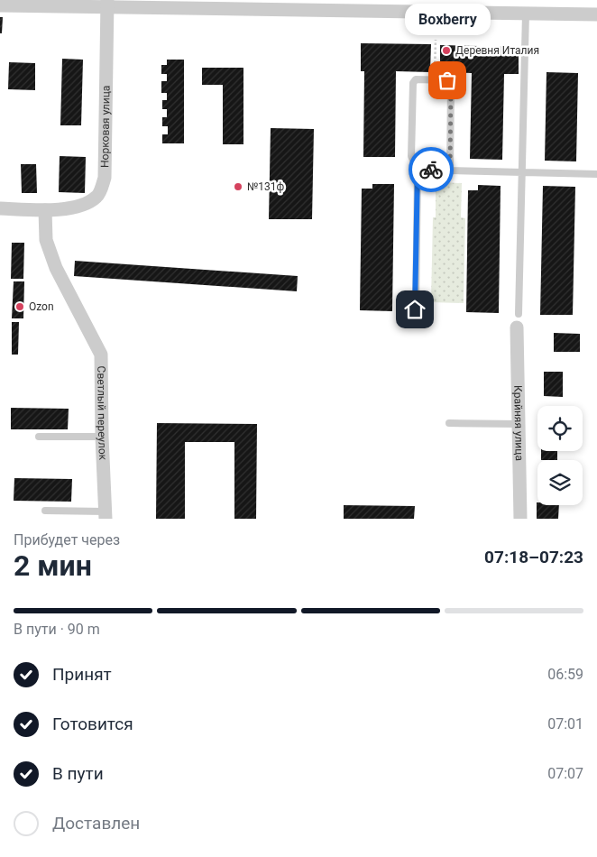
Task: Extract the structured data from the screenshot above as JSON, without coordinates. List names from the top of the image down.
{
  "streets": {
    "street": ["Норковая улица", "Светлый переулок", "Крайняя улица"]
  },
  "crossings": [
    ["Норковая улица", "Светлый переулок"]
  ],
  "places": [
    "Деревня Италия",
    "Boxberry",
    "№131ф",
    "Ozon"
  ],
  "page": {
    "bubble": "Boxberry",
    "heading": ["2 мин", "Прибудет через", "07:18–07:23"],
    "bar": "В пути · 90 m",
    "list": [
      ["Принят", "06:59"],
      ["Готовится", "07:01"],
      ["В пути", "07:07"],
      "Доставлен"
    ]
  }
}
